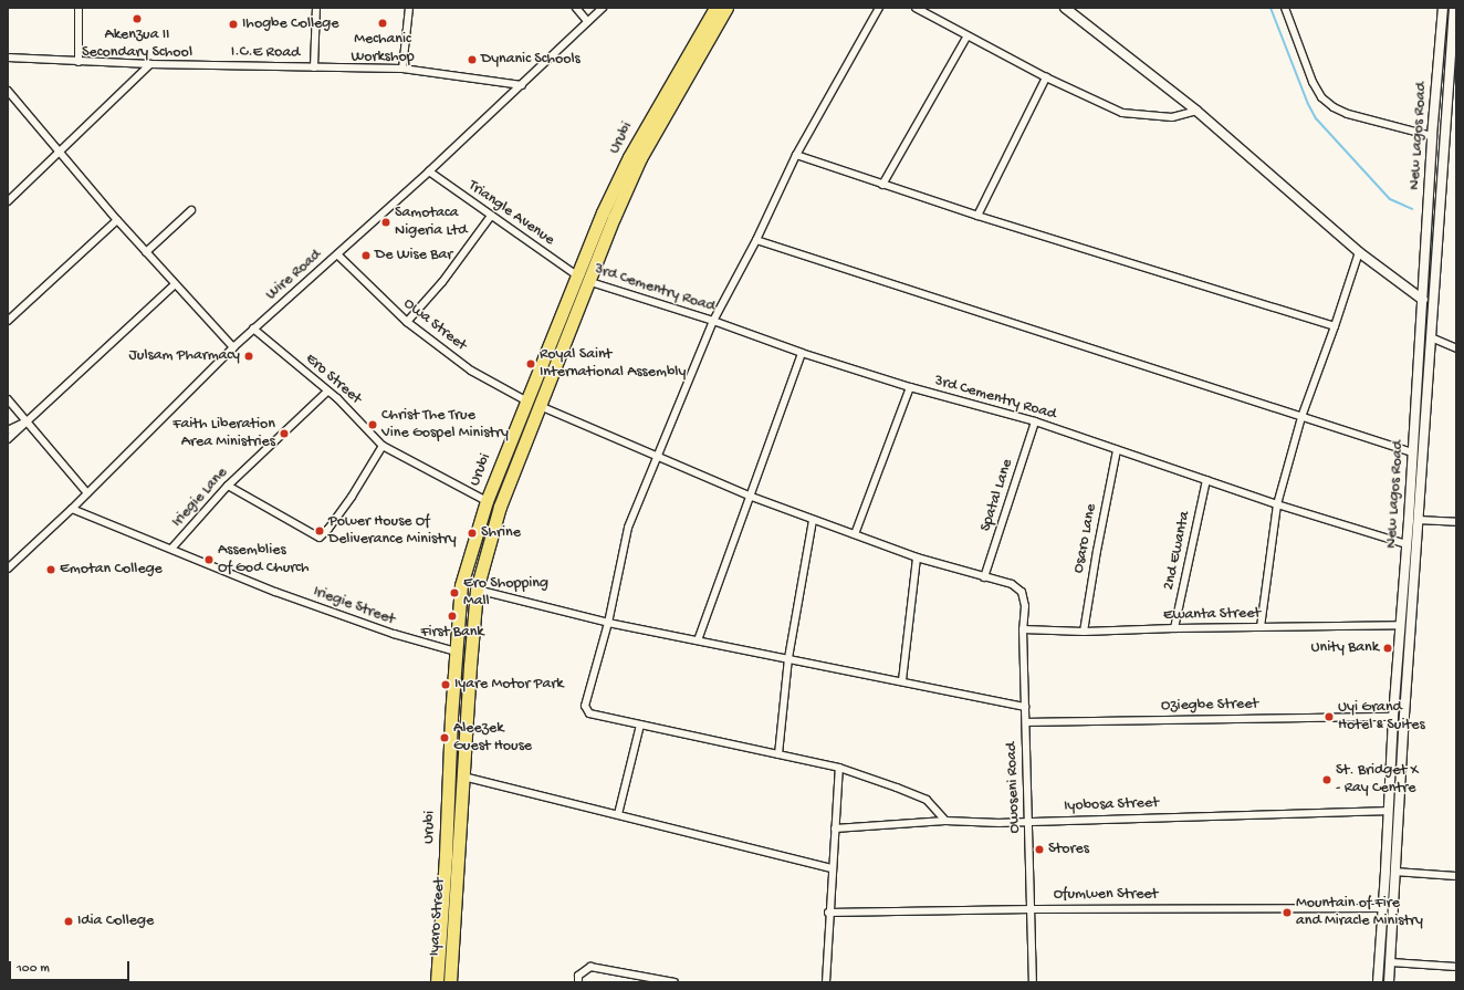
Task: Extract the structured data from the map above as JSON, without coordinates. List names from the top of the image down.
{
  "streets": {
    "highway": ["Urubi", "Iyaro Street"],
    "main road": ["New Lagos Road"],
    "street": [
      "I.C.E Road",
      "Triangle Avenue",
      "Wire Road",
      "3rd Cementry Road",
      "Owa Street",
      "Ero Street",
      "Spatal Lane",
      "Iriegie Lane",
      "Osaro Lane",
      "2nd Ewanta",
      "Iriegie Street",
      "Ewanta Street",
      "Oziegbe Street",
      "Owoseni Road",
      "Iyobosa Street",
      "Ofumwen Street"
    ]
  },
  "crossings": [
    ["I.C.E Road", "Wire Road"],
    ["New Lagos Road", "3rd Cementry Road"],
    ["New Lagos Road", "Ewanta Street"],
    ["New Lagos Road", "Oziegbe Street"],
    ["New Lagos Road", "Iyobosa Street"],
    ["New Lagos Road", "Ofumwen Street"],
    ["Urubi", "Triangle Avenue"],
    ["Urubi", "3rd Cementry Road"],
    ["Urubi", "Owa Street"],
    ["Urubi", "Ero Street"],
    ["Urubi", "Iriegie Street"],
    ["Urubi", "Iyaro Street"],
    ["Triangle Avenue", "Wire Road"],
    ["Triangle Avenue", "3rd Cementry Road"],
    ["Wire Road", "Owa Street"],
    ["Wire Road", "Ero Street"],
    ["Wire Road", "Iriegie Street"],
    ["3rd Cementry Road", "Spatal Lane"],
    ["3rd Cementry Road", "Osaro Lane"],
    ["3rd Cementry Road", "2nd Ewanta"],
    ["Ero Street", "Iriegie Lane"],
    ["Spatal Lane", "Owoseni Road"],
    ["Iriegie Lane", "Iriegie Street"],
    ["Osaro Lane", "Ewanta Street"],
    ["2nd Ewanta", "Ewanta Street"],
    ["Ewanta Street", "Owoseni Road"],
    ["Oziegbe Street", "Owoseni Road"],
    ["Owoseni Road", "Iyobosa Street"],
    ["Owoseni Road", "Ofumwen Street"]
  ],
  "places": [
    "Akenzua II Secondary School",
    "Mechanic Workshop",
    "Ihogbe College",
    "Dynanic Schools",
    "Samotaca Nigeria Ltd",
    "De Wise Bar",
    "Julsam Pharmacy",
    "Royal Saint International Assembly",
    "Christ The True Vine Gospel Ministry",
    "Faith Liberation Area Ministries",
    "Power House Of Deliverance Ministry",
    "Shrine",
    "Assemblies Of God Church",
    "Emotan College",
    "Ero Shopping Mall",
    "First Bank",
    "Unity Bank",
    "Iyare Motor Park",
    "Uyi Grand Hotel & Suites",
    "Aleezek Guest House",
    "St. Bridget X - Ray Centre",
    "Stores",
    "Mountain of Fire and Miracle Ministry",
    "Idia College"
  ],
  "scale_bar": "100 m"
}
